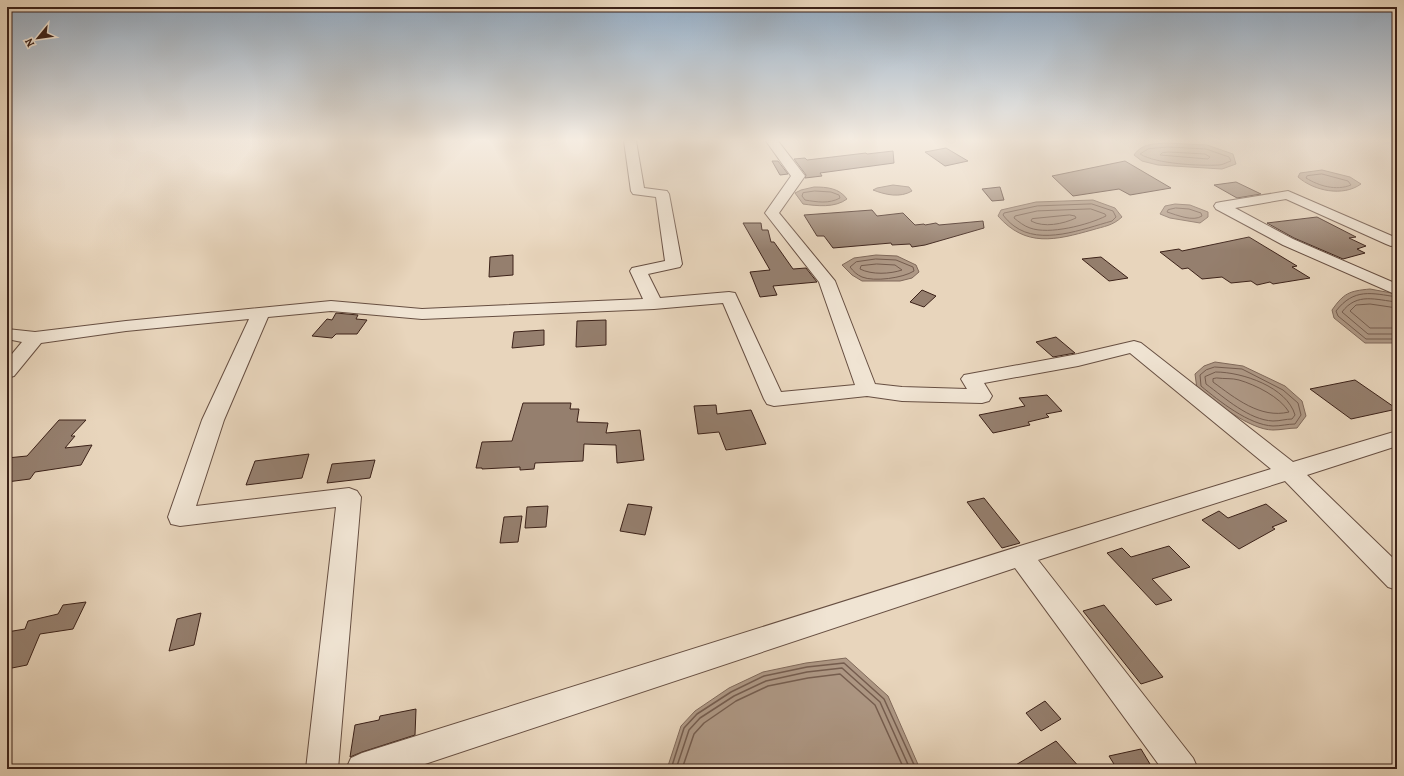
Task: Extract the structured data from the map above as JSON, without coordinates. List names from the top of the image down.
{
  "north": "bottom left"
}
